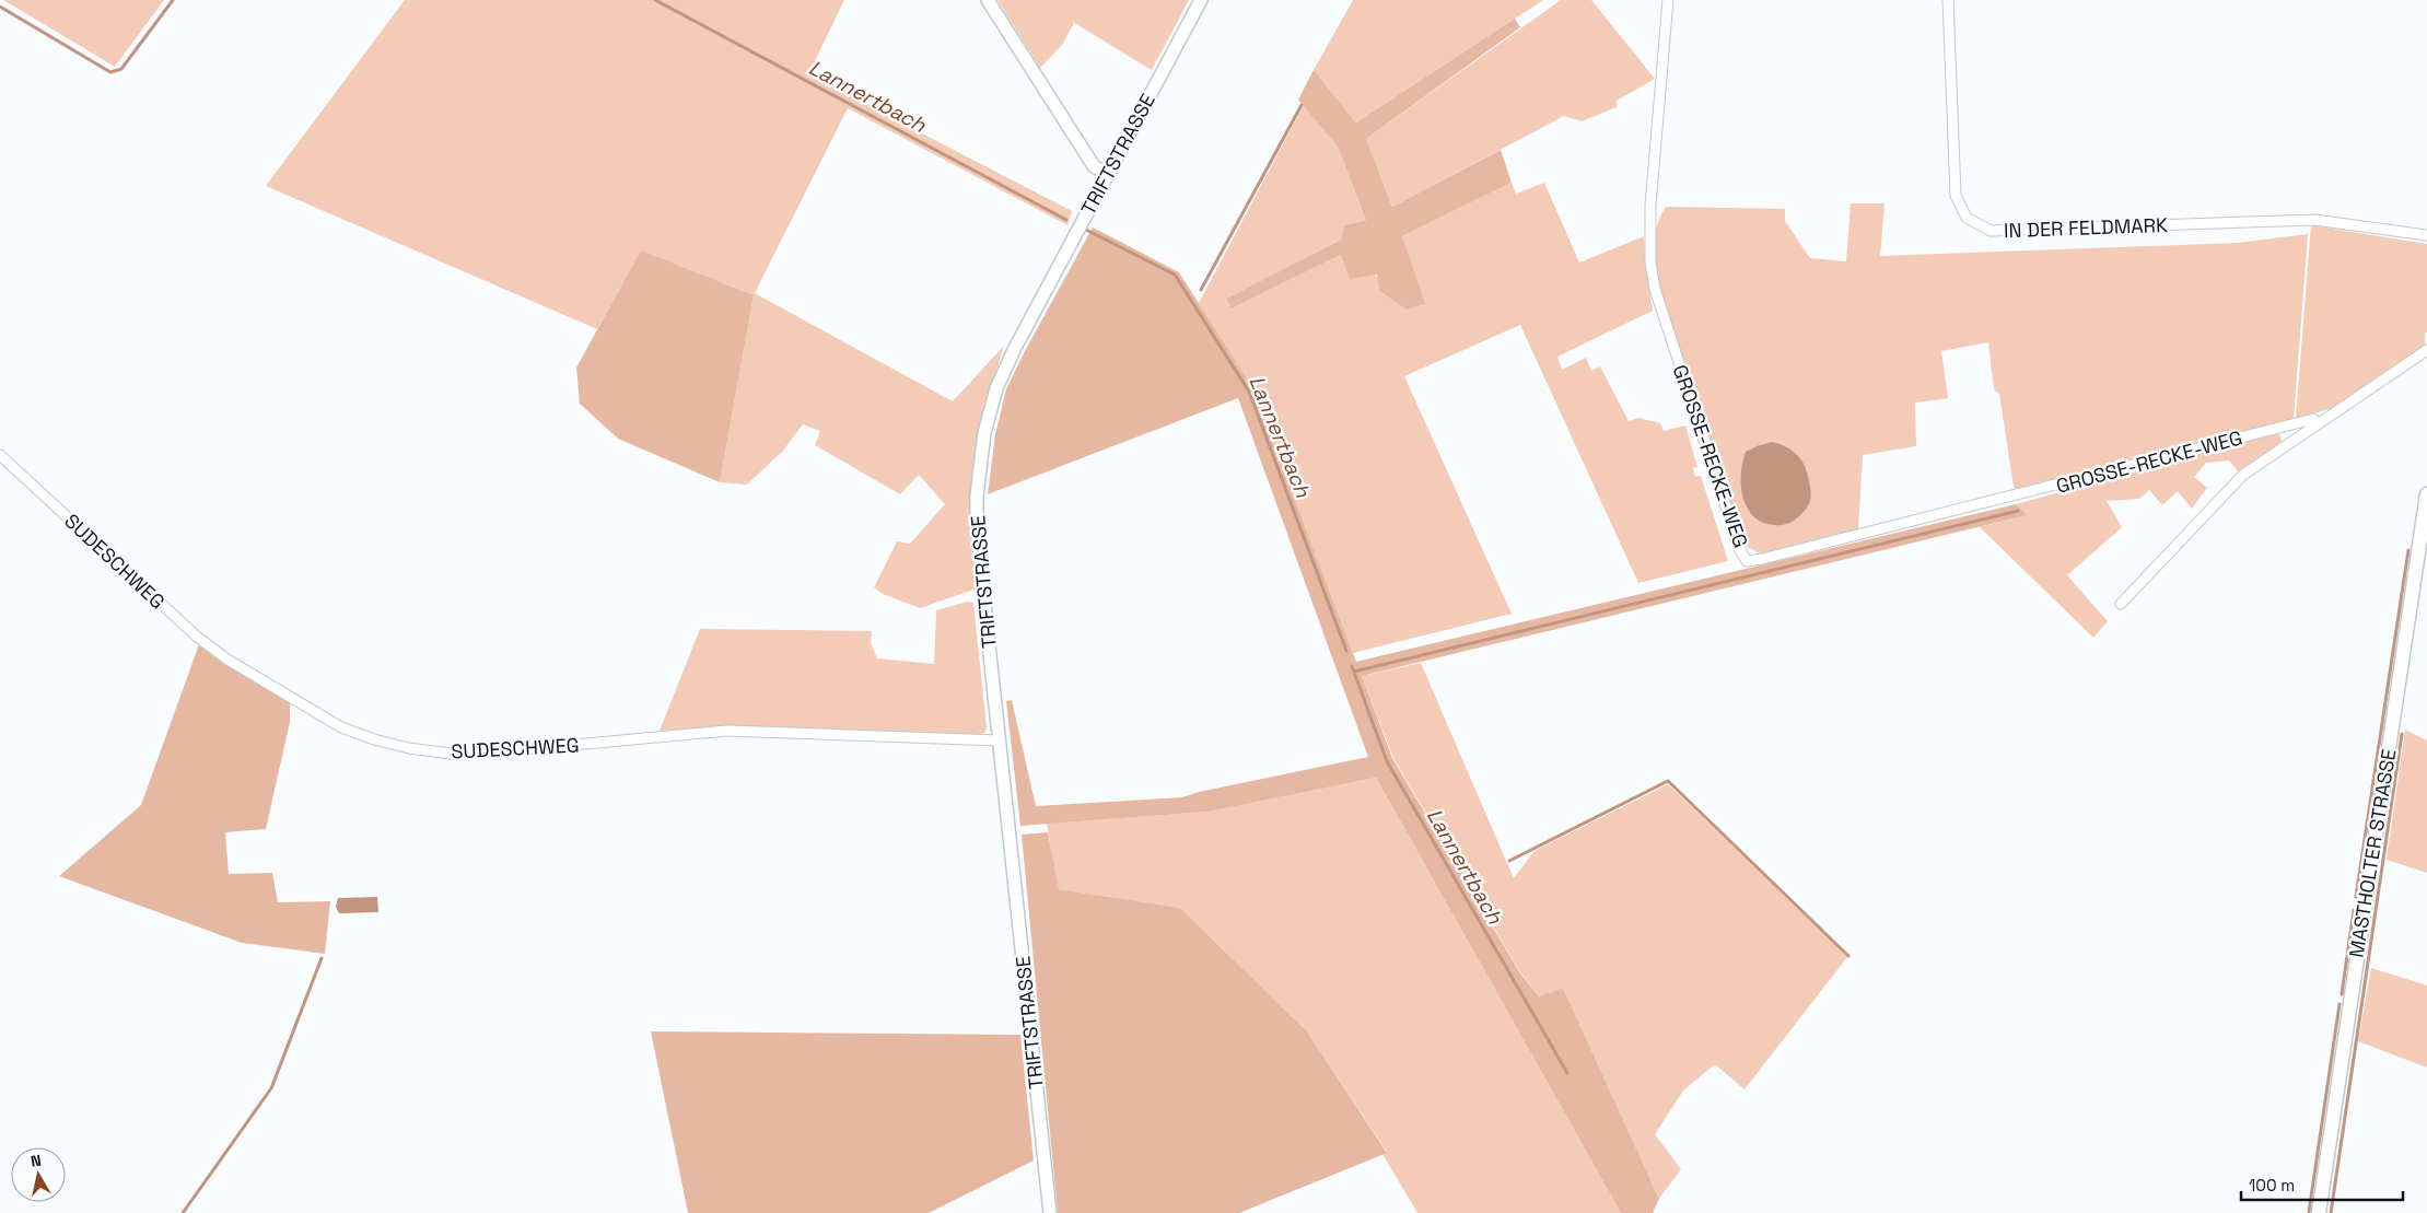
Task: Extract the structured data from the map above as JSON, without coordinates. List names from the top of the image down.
{
  "streets": {
    "main road": ["MASTHOLTER STRASSE"],
    "street": [
      "TRIFTSTRASSE",
      "IN DER FELDMARK",
      "GROSSE-RECKE-WEG",
      "SUDESCHWEG"
    ]
  },
  "crossings": [
    ["TRIFTSTRASSE", "SUDESCHWEG"]
  ],
  "water": ["Lannertbach"],
  "scale_bar": "100 m",
  "north": "top"
}
